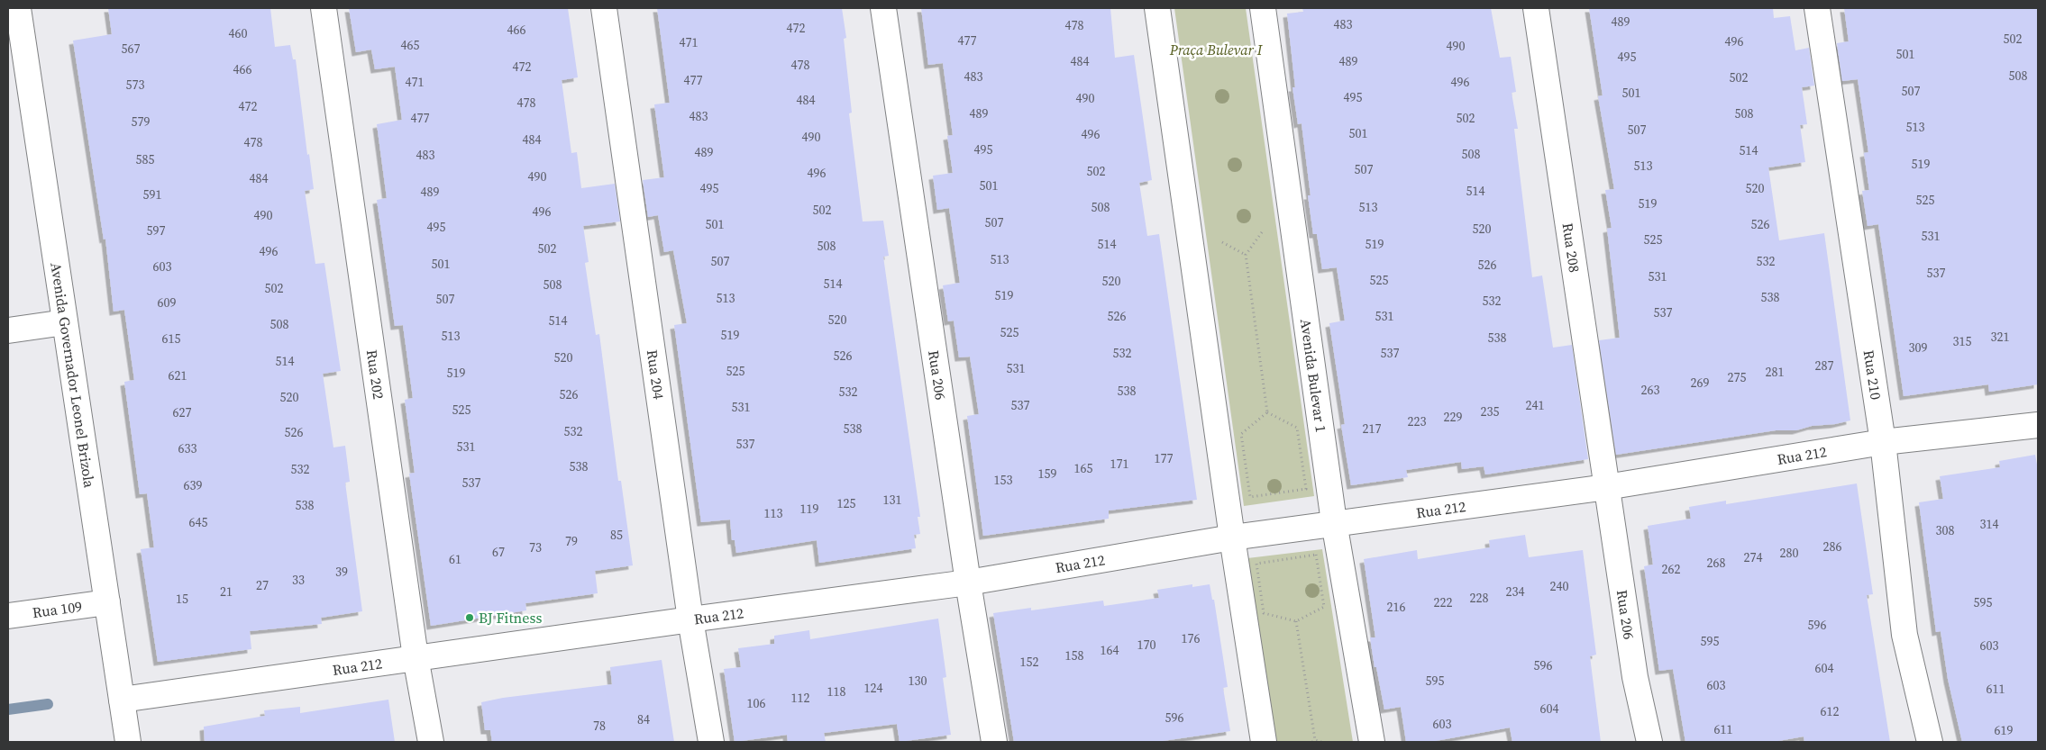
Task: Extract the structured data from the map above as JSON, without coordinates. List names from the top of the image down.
{
  "streets": {
    "street": [
      "Rua 208",
      "Avenida Governador Leonel Brizola",
      "Rua 202",
      "Rua 204",
      "Rua 206",
      "Avenida Bulevar 1",
      "Rua 210",
      "Rua 212",
      "Rua 109"
    ]
  },
  "crossings": [
    ["Rua 208", "Rua 206"],
    ["Rua 208", "Rua 212"],
    ["Avenida Governador Leonel Brizola", "Rua 212"],
    ["Avenida Governador Leonel Brizola", "Rua 109"],
    ["Rua 202", "Rua 212"],
    ["Rua 204", "Rua 212"],
    ["Rua 206", "Rua 212"],
    ["Avenida Bulevar 1", "Rua 212"],
    ["Rua 210", "Rua 212"]
  ],
  "parks": ["Praça Bulevar I"],
  "places": ["BJ Fitness"],
  "house_numbers": [
    "489",
    "483",
    "478",
    "472",
    "466",
    "460",
    "502",
    "477",
    "496",
    "471",
    "465",
    "490",
    "567",
    "501",
    "495",
    "484",
    "489",
    "478",
    "472",
    "466",
    "508",
    "483",
    "502",
    "477",
    "471",
    "496",
    "573",
    "507",
    "501",
    "495",
    "490",
    "484",
    "478",
    "472",
    "489",
    "508",
    "483",
    "477",
    "502",
    "579",
    "513",
    "507",
    "501",
    "496",
    "490",
    "484",
    "478",
    "495",
    "514",
    "489",
    "508",
    "483",
    "585",
    "519",
    "513",
    "507",
    "502",
    "496",
    "490",
    "484",
    "501",
    "495",
    "520",
    "514",
    "489",
    "591",
    "525",
    "519",
    "508",
    "513",
    "502",
    "496",
    "490",
    "507",
    "501",
    "526",
    "495",
    "520",
    "597",
    "531",
    "525",
    "514",
    "519",
    "508",
    "502",
    "496",
    "513",
    "507",
    "532",
    "501",
    "526",
    "603",
    "537",
    "531",
    "525",
    "520",
    "514",
    "508",
    "502",
    "519",
    "538",
    "513",
    "507",
    "532",
    "609",
    "537",
    "526",
    "531",
    "520",
    "514",
    "508",
    "525",
    "519",
    "513",
    "321",
    "538",
    "615",
    "315",
    "309",
    "532",
    "537",
    "526",
    "520",
    "514",
    "287",
    "531",
    "525",
    "281",
    "519",
    "621",
    "275",
    "269",
    "263",
    "538",
    "532",
    "526",
    "520",
    "537",
    "241",
    "531",
    "525",
    "235",
    "627",
    "229",
    "223",
    "538",
    "217",
    "532",
    "526",
    "537",
    "531",
    "633",
    "177",
    "171",
    "538",
    "165",
    "532",
    "159",
    "153",
    "537",
    "639",
    "131",
    "125",
    "538",
    "119",
    "113",
    "645",
    "314",
    "308",
    "85",
    "79",
    "286",
    "73",
    "67",
    "280",
    "274",
    "61",
    "268",
    "262",
    "39",
    "33",
    "27",
    "240",
    "21",
    "234",
    "228",
    "15",
    "222",
    "595",
    "216",
    "596",
    "176",
    "595",
    "170",
    "603",
    "164",
    "158",
    "152",
    "596",
    "604",
    "130",
    "595",
    "603",
    "124",
    "611",
    "118",
    "112",
    "106",
    "604",
    "612",
    "596",
    "84",
    "603",
    "78",
    "611",
    "619"
  ]
}
